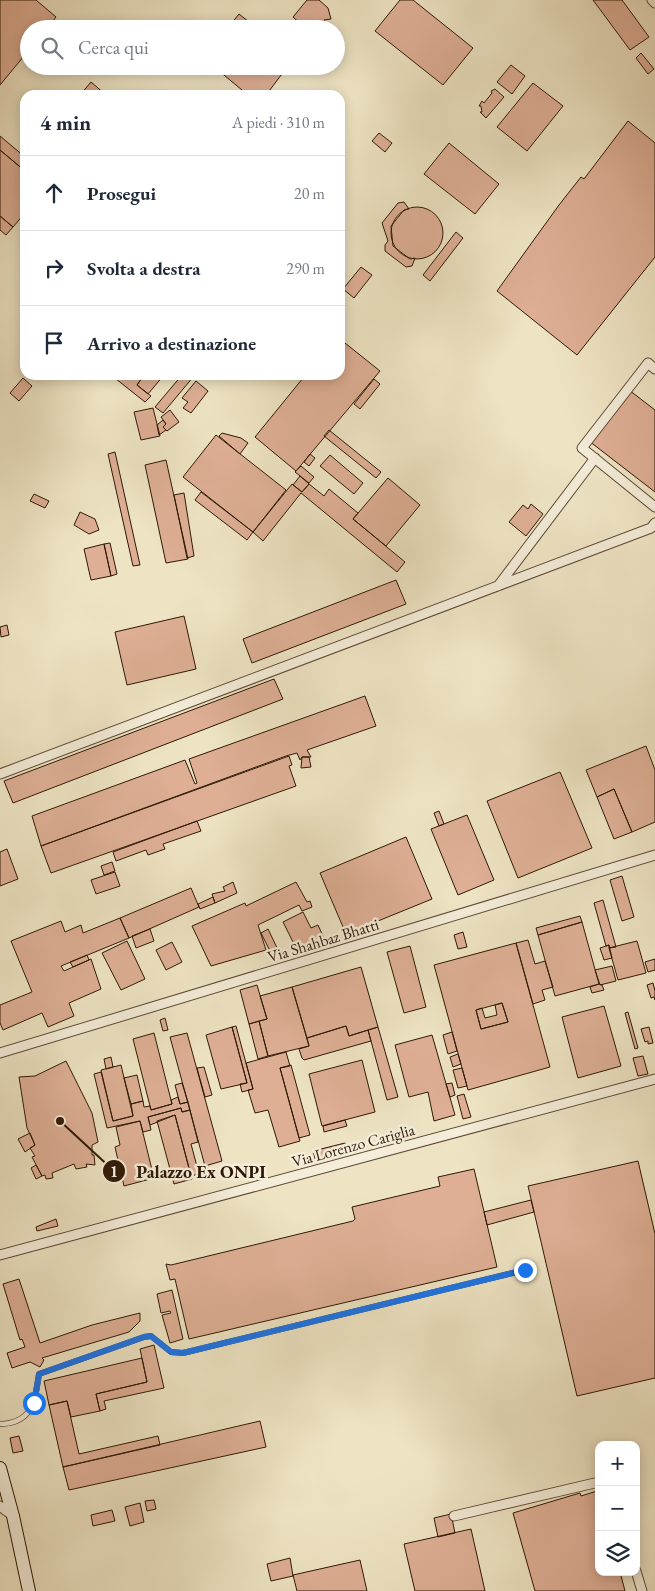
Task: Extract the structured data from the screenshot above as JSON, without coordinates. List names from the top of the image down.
{
  "streets": {
    "street": ["Via Shahbaz Bhatti", "Via Lorenzo Cariglia"]
  },
  "places": ["Palazzo Ex ONPI"],
  "page": {
    "search": "Cerca qui",
    "heading": ["4 min", "A piedi · 310 m"],
    "list": [
      ["Prosegui", "20 m"],
      ["Svolta a destra", "290 m"],
      "Arrivo a destinazione"
    ],
    "map_buttons": ["+", "−"]
  }
}
